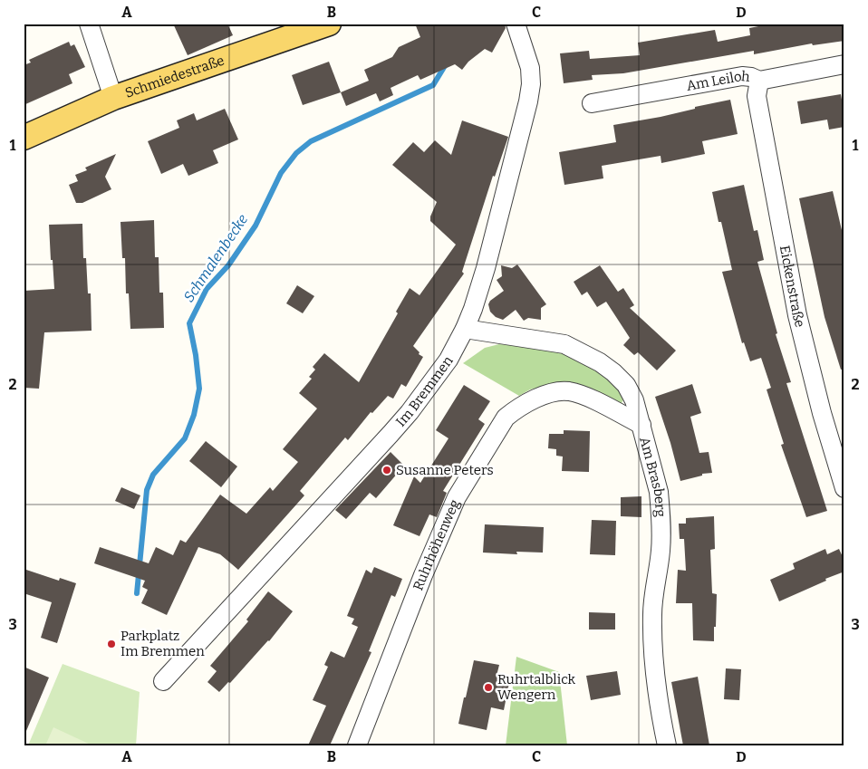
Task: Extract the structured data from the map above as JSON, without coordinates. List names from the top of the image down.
{
  "streets": {
    "main road": ["Schmiedestraße"],
    "street": [
      "Am Leiloh",
      "Eickenstraße",
      "Im Bremmen",
      "Am Brasberg",
      "Ruhrhöhenweg"
    ]
  },
  "crossings": [
    ["Am Leiloh", "Eickenstraße"],
    ["Im Bremmen", "Am Brasberg"],
    ["Am Brasberg", "Ruhrhöhenweg"]
  ],
  "water": ["Schmalenbecke"],
  "places": ["Susanne Peters", "Parkplatz Im Bremmen", "Ruhrtalblick Wengern"],
  "grid": {
    "columns": [
      "A",
      "B",
      "C",
      "D"
    ],
    "rows": ["1", "2", "3"]
  }
}
